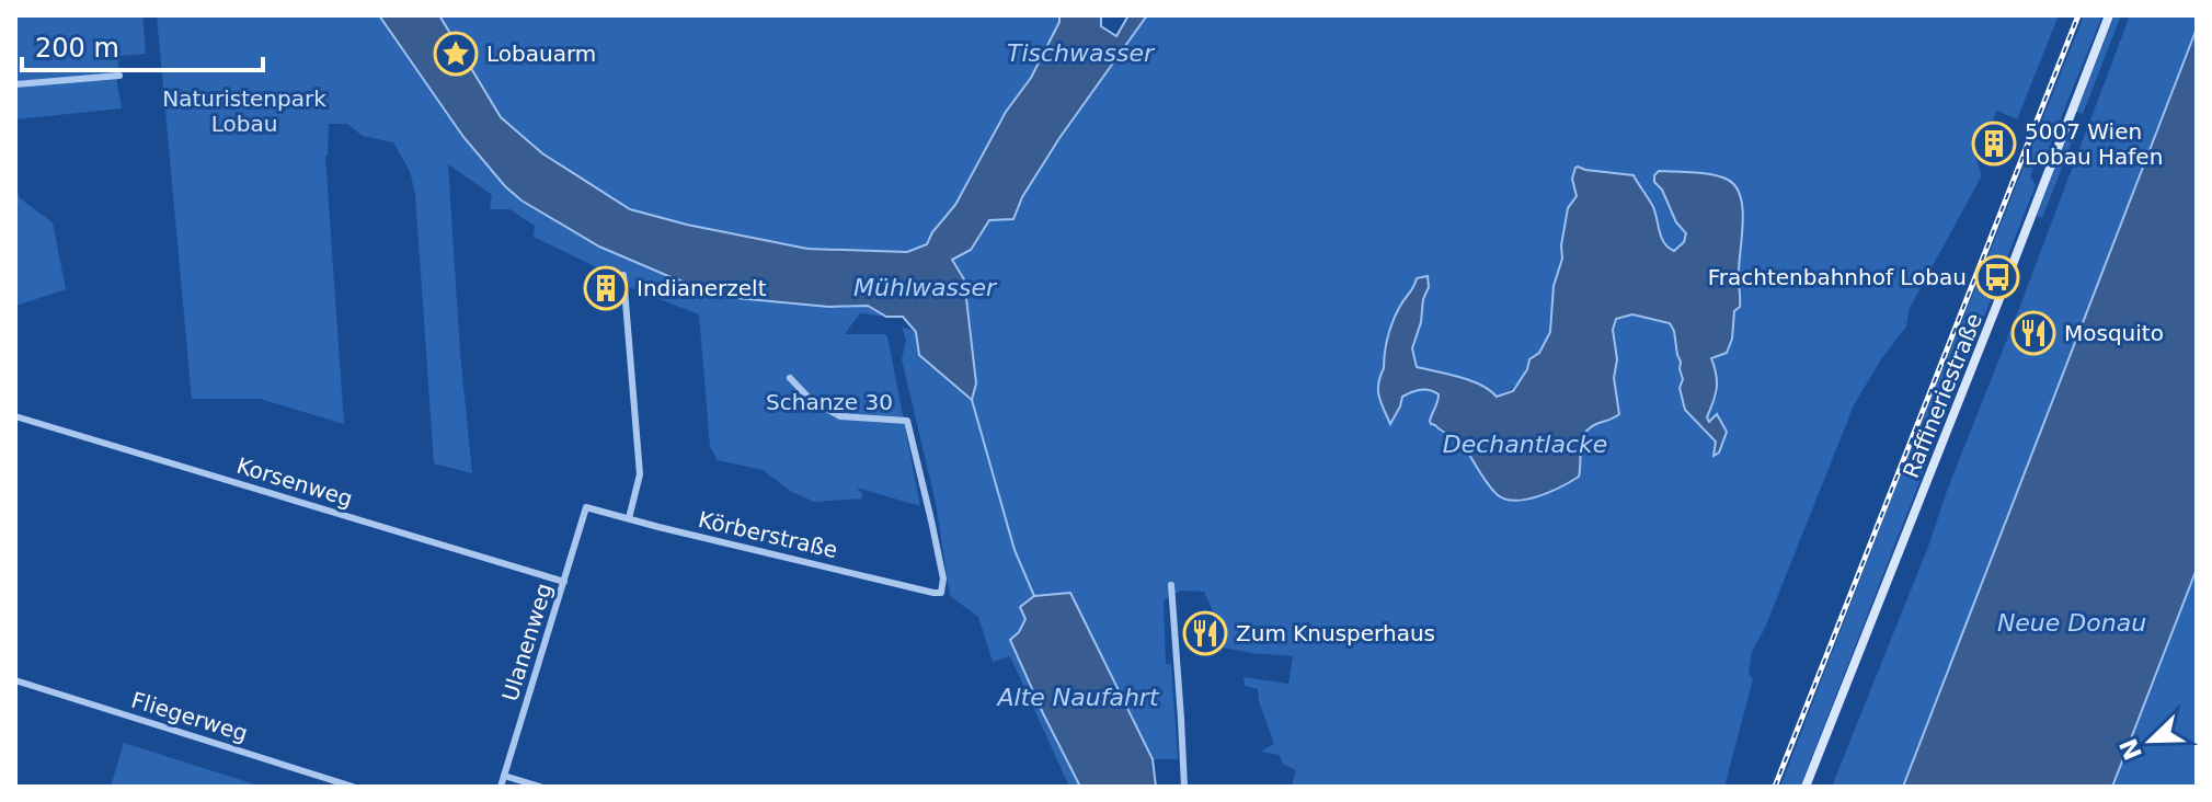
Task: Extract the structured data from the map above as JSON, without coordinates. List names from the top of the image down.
{
  "streets": {
    "street": [
      "Raffineriestraße",
      "Korsenweg",
      "Körberstraße",
      "Ulanenweg",
      "Fliegerweg"
    ]
  },
  "crossings": [
    ["Korsenweg", "Ulanenweg"],
    ["Körberstraße", "Ulanenweg"]
  ],
  "water": [
    "Tischwasser",
    "Mühlwasser",
    "Dechantlacke",
    "Neue Donau",
    "Alte Naufahrt"
  ],
  "parks": ["Naturistenpark Lobau", "Schanze 30"],
  "places": {
    "place": ["Lobauarm"],
    "building": ["5007 Wien Lobau Hafen", "Indianerzelt"],
    "bus stop": ["Frachtenbahnhof Lobau"],
    "restaurant": ["Mosquito", "Zum Knusperhaus"]
  },
  "scale_bar": "200 m",
  "north": "bottom left"
}
